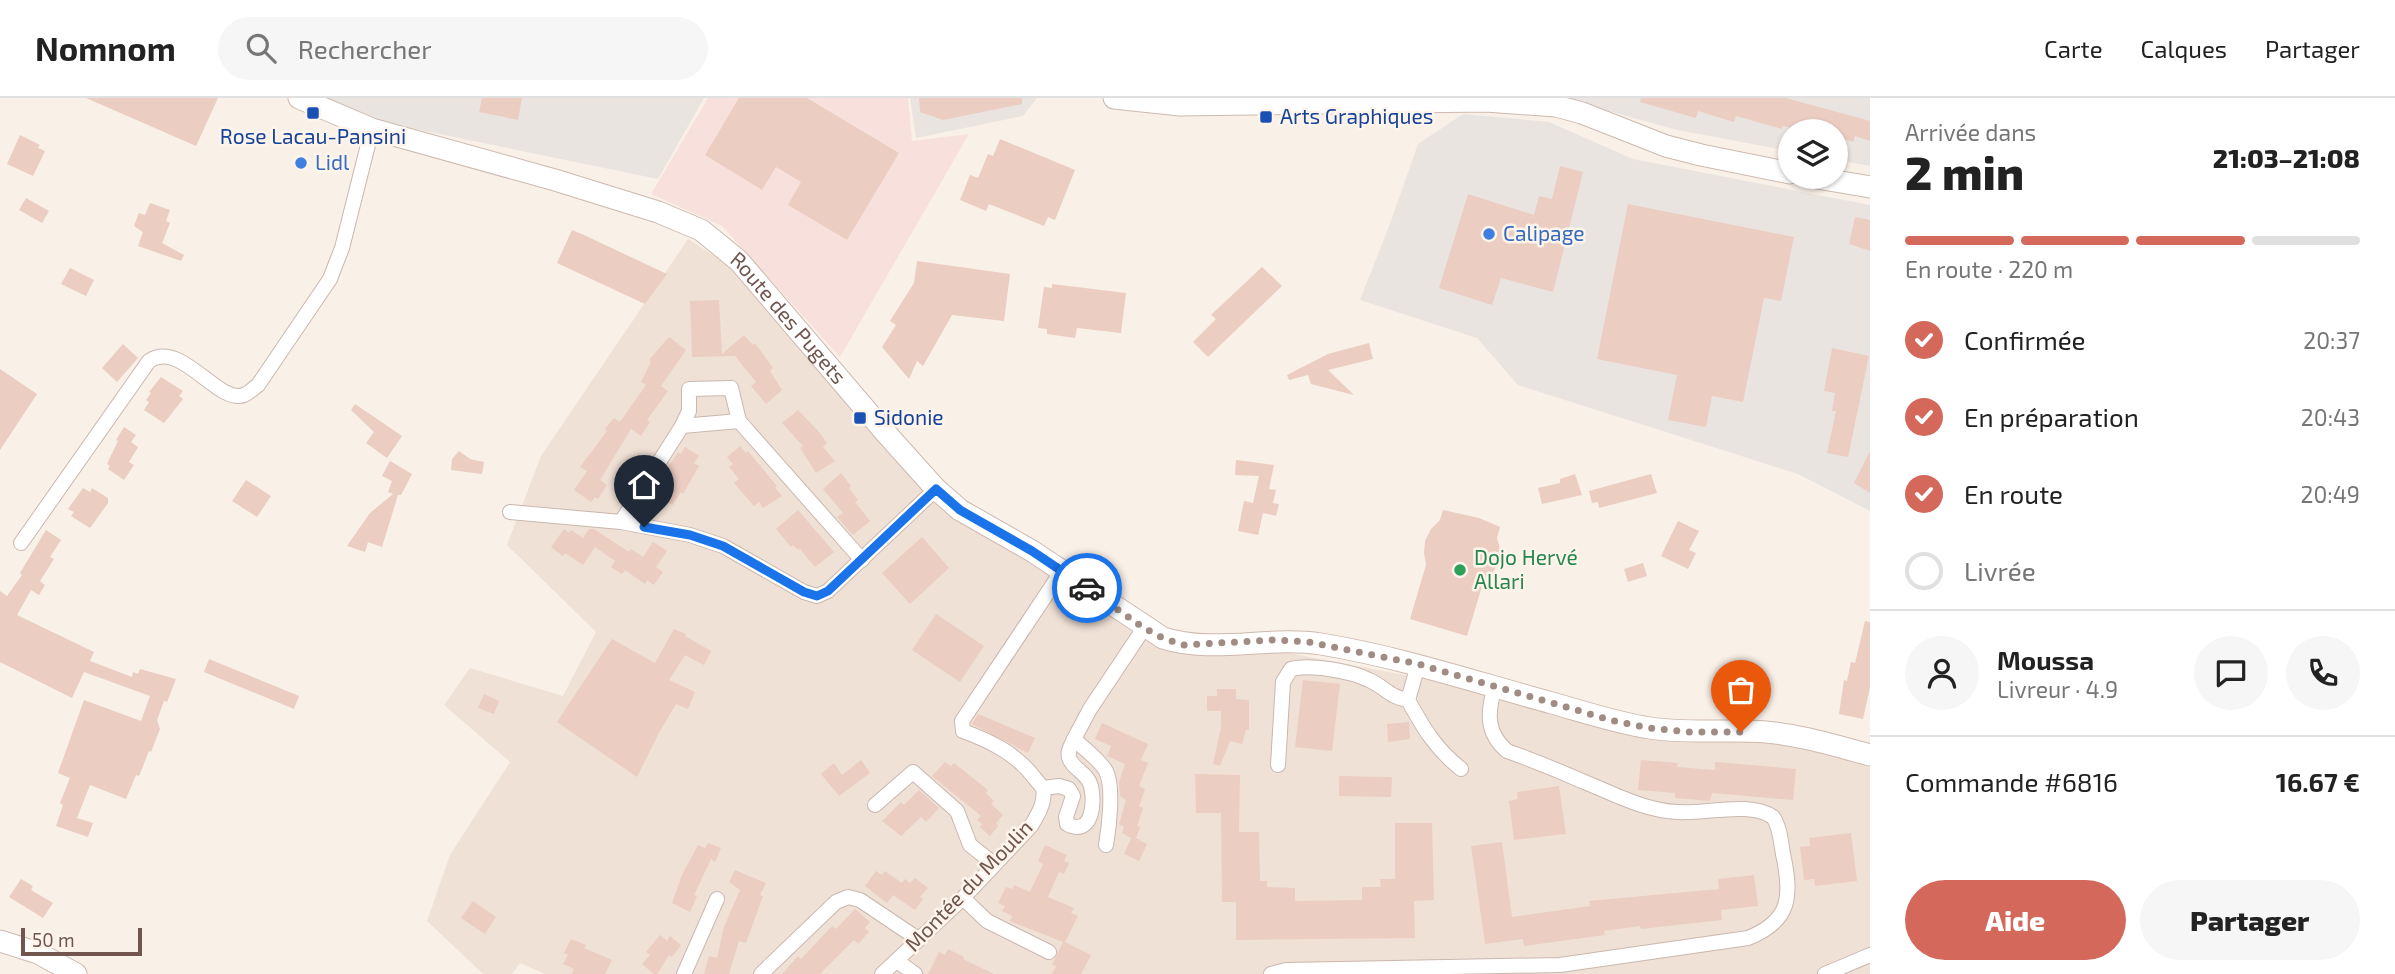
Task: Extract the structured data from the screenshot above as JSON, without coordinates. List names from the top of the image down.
{
  "streets": {
    "main road": ["Route des Pugets"],
    "street": ["Montée du Moulin"]
  },
  "places": {
    "transit": ["Rose Lacau-Pansini", "Arts Graphiques", "Sidonie"],
    "other": ["Lidl", "Calipage", "Dojo Hervé Allari"]
  },
  "scale_bar": "50 m",
  "page": {
    "header": "Nomnom",
    "search": "Rechercher",
    "nav": ["Carte", "Calques", "Partager"],
    "heading": ["2 min", "Arrivée dans", "21:03–21:08"],
    "panel": [
      "Moussa",
      "Livreur · 4.9",
      "Commande #6816",
      "16.67 €"
    ],
    "bar": "En route · 220 m",
    "list": [
      ["Confirmée", "20:37"],
      ["En préparation", "20:43"],
      ["En route", "20:49"],
      "Livrée"
    ],
    "buttons": ["Aide", "Partager"],
    "scale": "50 m"
  }
}
